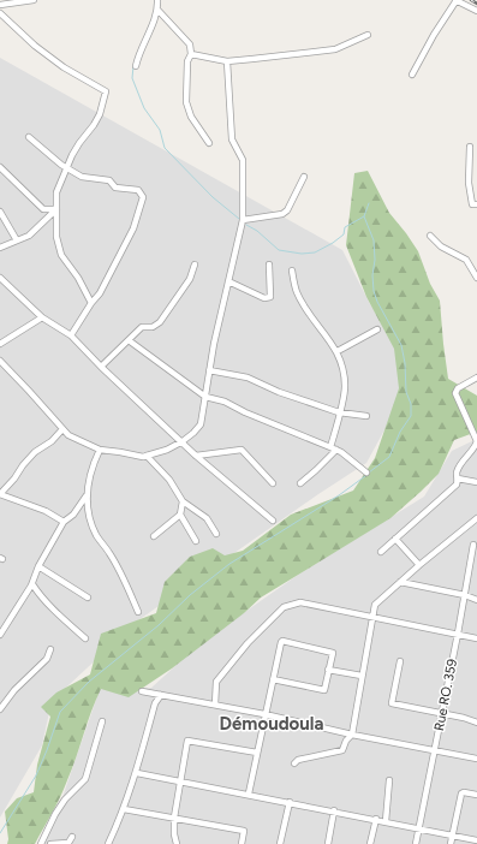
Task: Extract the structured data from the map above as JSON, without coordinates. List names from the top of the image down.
{
  "streets": {
    "street": ["Rue RO. 359"]
  },
  "districts": ["Démoudoula"]
}
